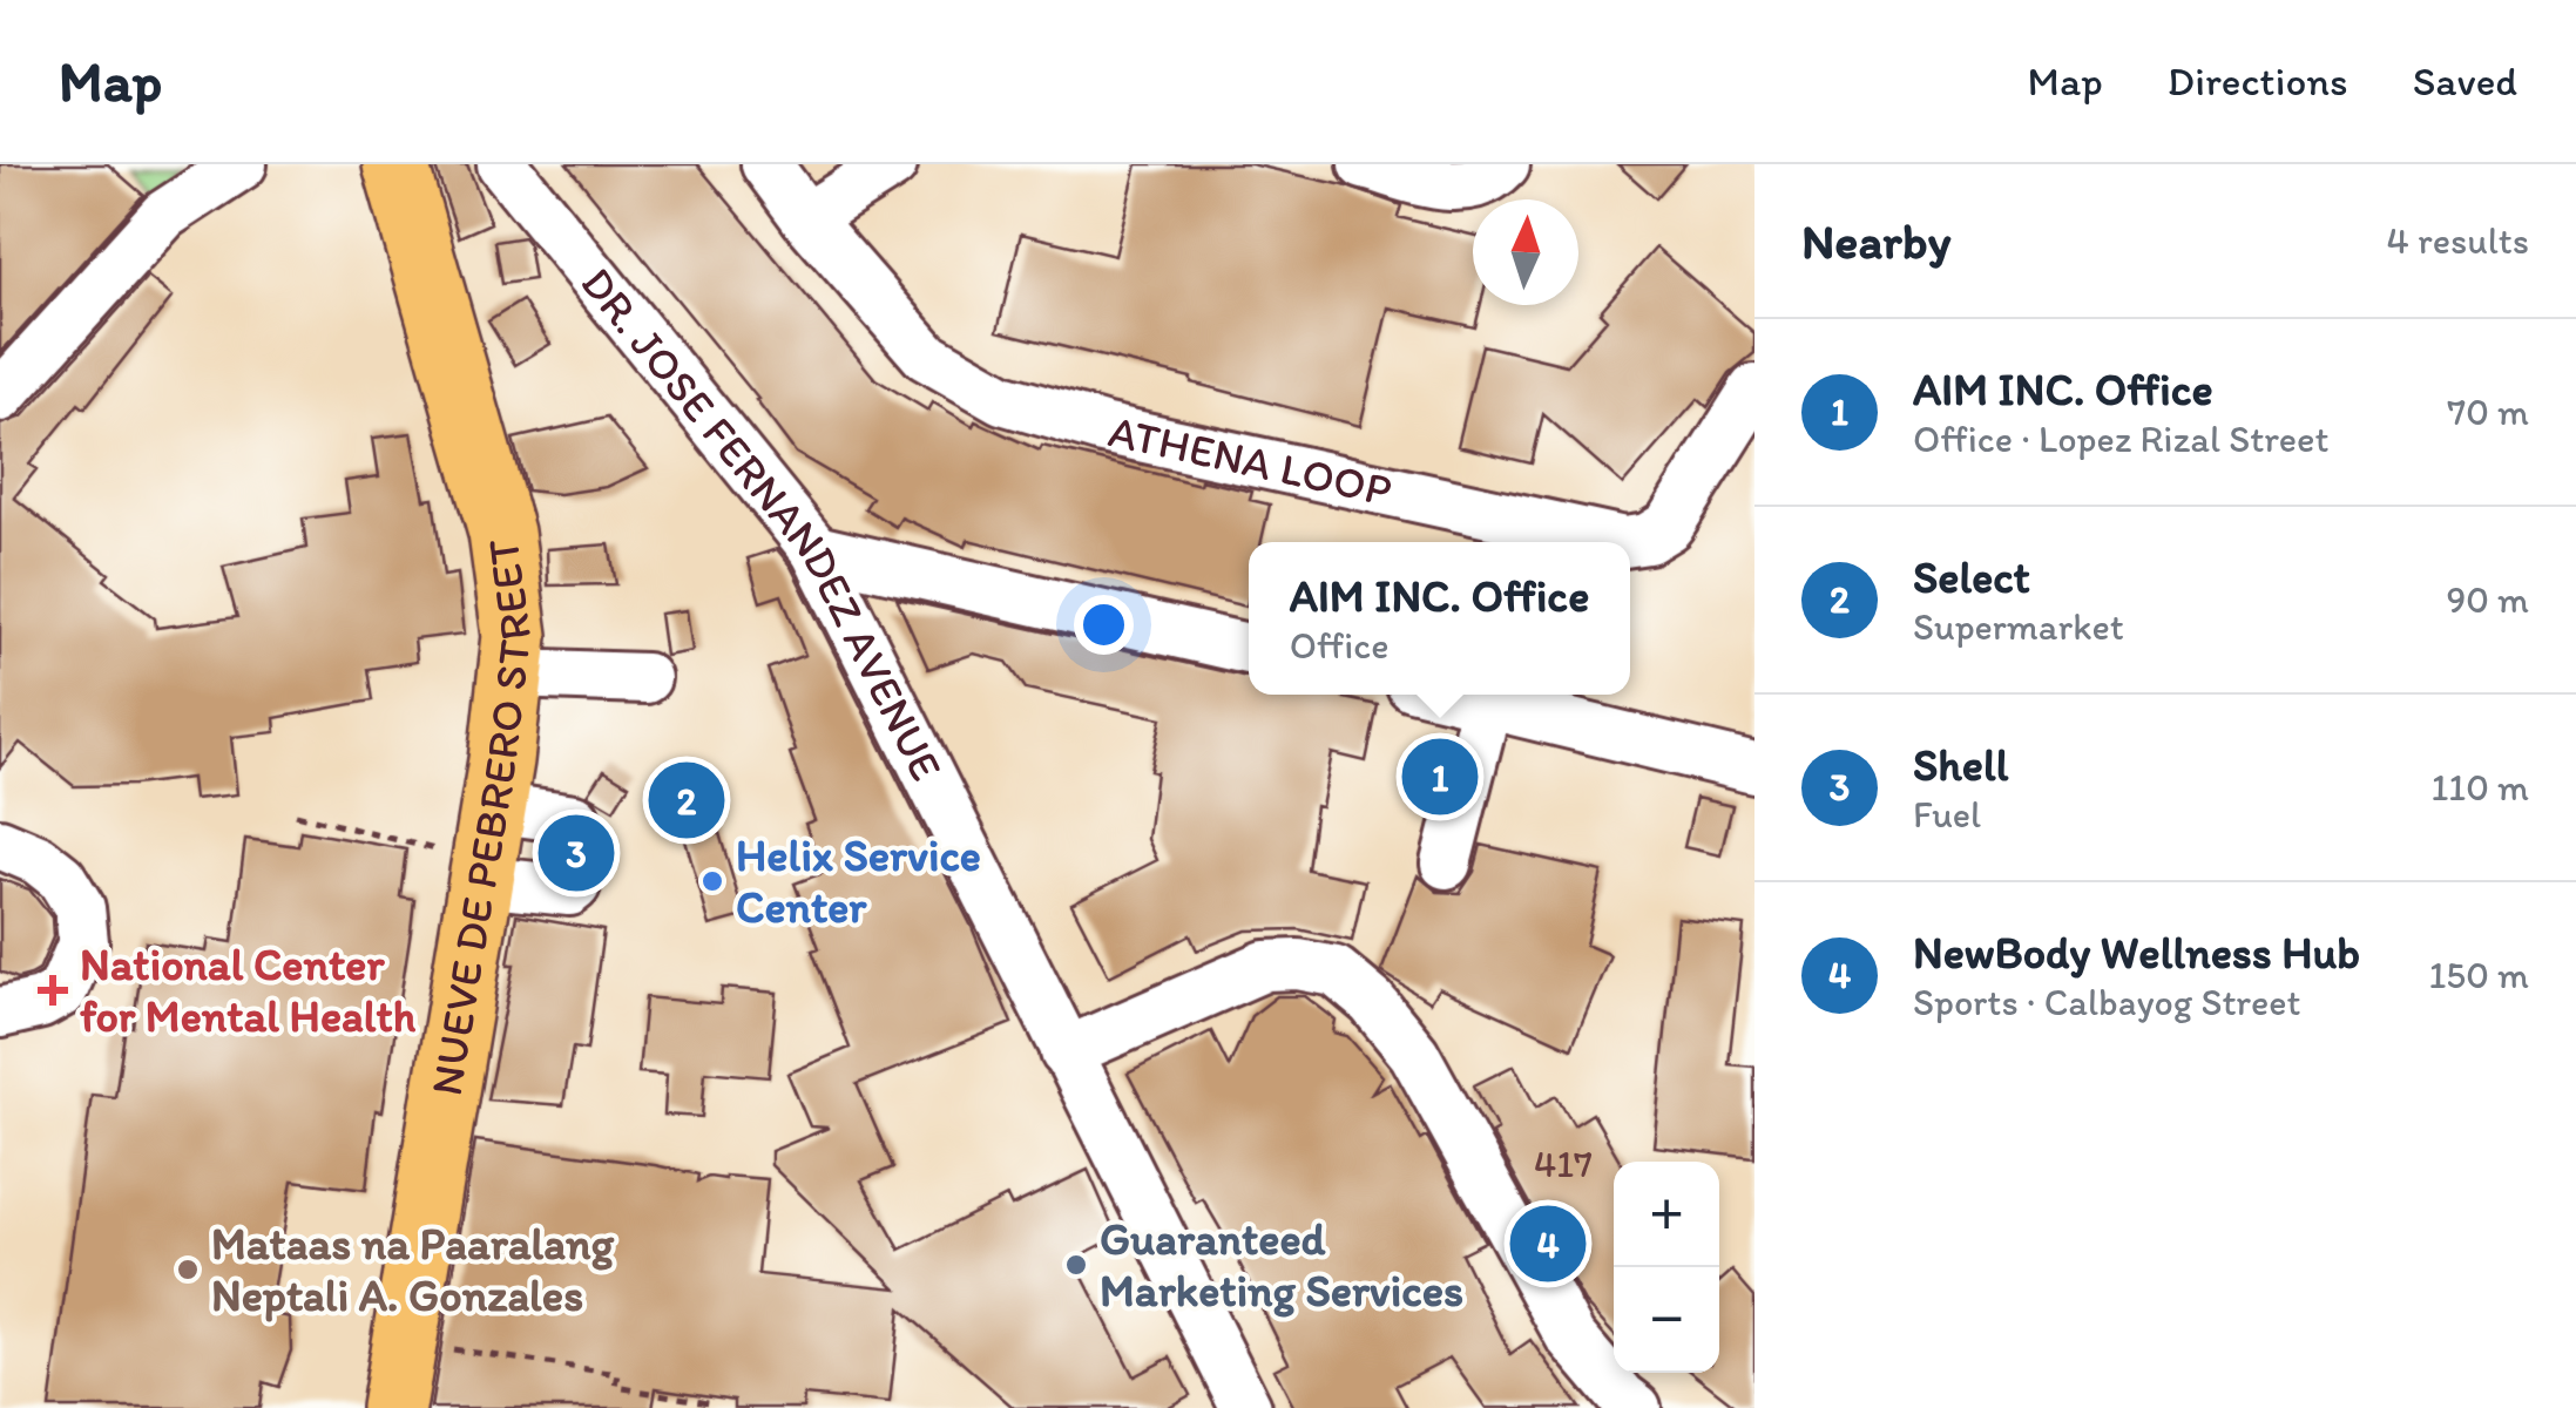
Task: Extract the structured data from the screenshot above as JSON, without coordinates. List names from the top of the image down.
{
  "streets": {
    "main road": ["NUEVE DE PEBRERO STREET"],
    "street": ["ATHENA LOOP", "DR. JOSE FERNANDEZ AVENUE"]
  },
  "places": {
    "other": ["Helix Service Center", "Guaranteed Marketing Services", "Mataas na Paaralang Neptali A. Gonzales"],
    "health": ["National Center for Mental Health"]
  },
  "house_numbers": ["417"],
  "north": "top",
  "page": {
    "header": "Map",
    "nav": ["Map", "Directions", "Saved"],
    "heading": ["Nearby", "4 results"],
    "list": [
      {
        "mark": "1",
        "name": "AIM INC. Office",
        "note": "Office · Lopez Rizal Street",
        "value": "70 m"
      },
      {
        "mark": "2",
        "name": "Select",
        "note": "Supermarket",
        "value": "90 m"
      },
      {
        "mark": "3",
        "name": "Shell",
        "note": "Fuel",
        "value": "110 m"
      },
      {
        "mark": "4",
        "name": "NewBody Wellness Hub",
        "note": "Sports · Calbayog Street",
        "value": "150 m"
      }
    ],
    "popup": ["AIM INC. Office", "Office"],
    "pins": [
      "1",
      "2",
      "3",
      "4"
    ],
    "map_buttons": ["+", "−"]
  }
}
